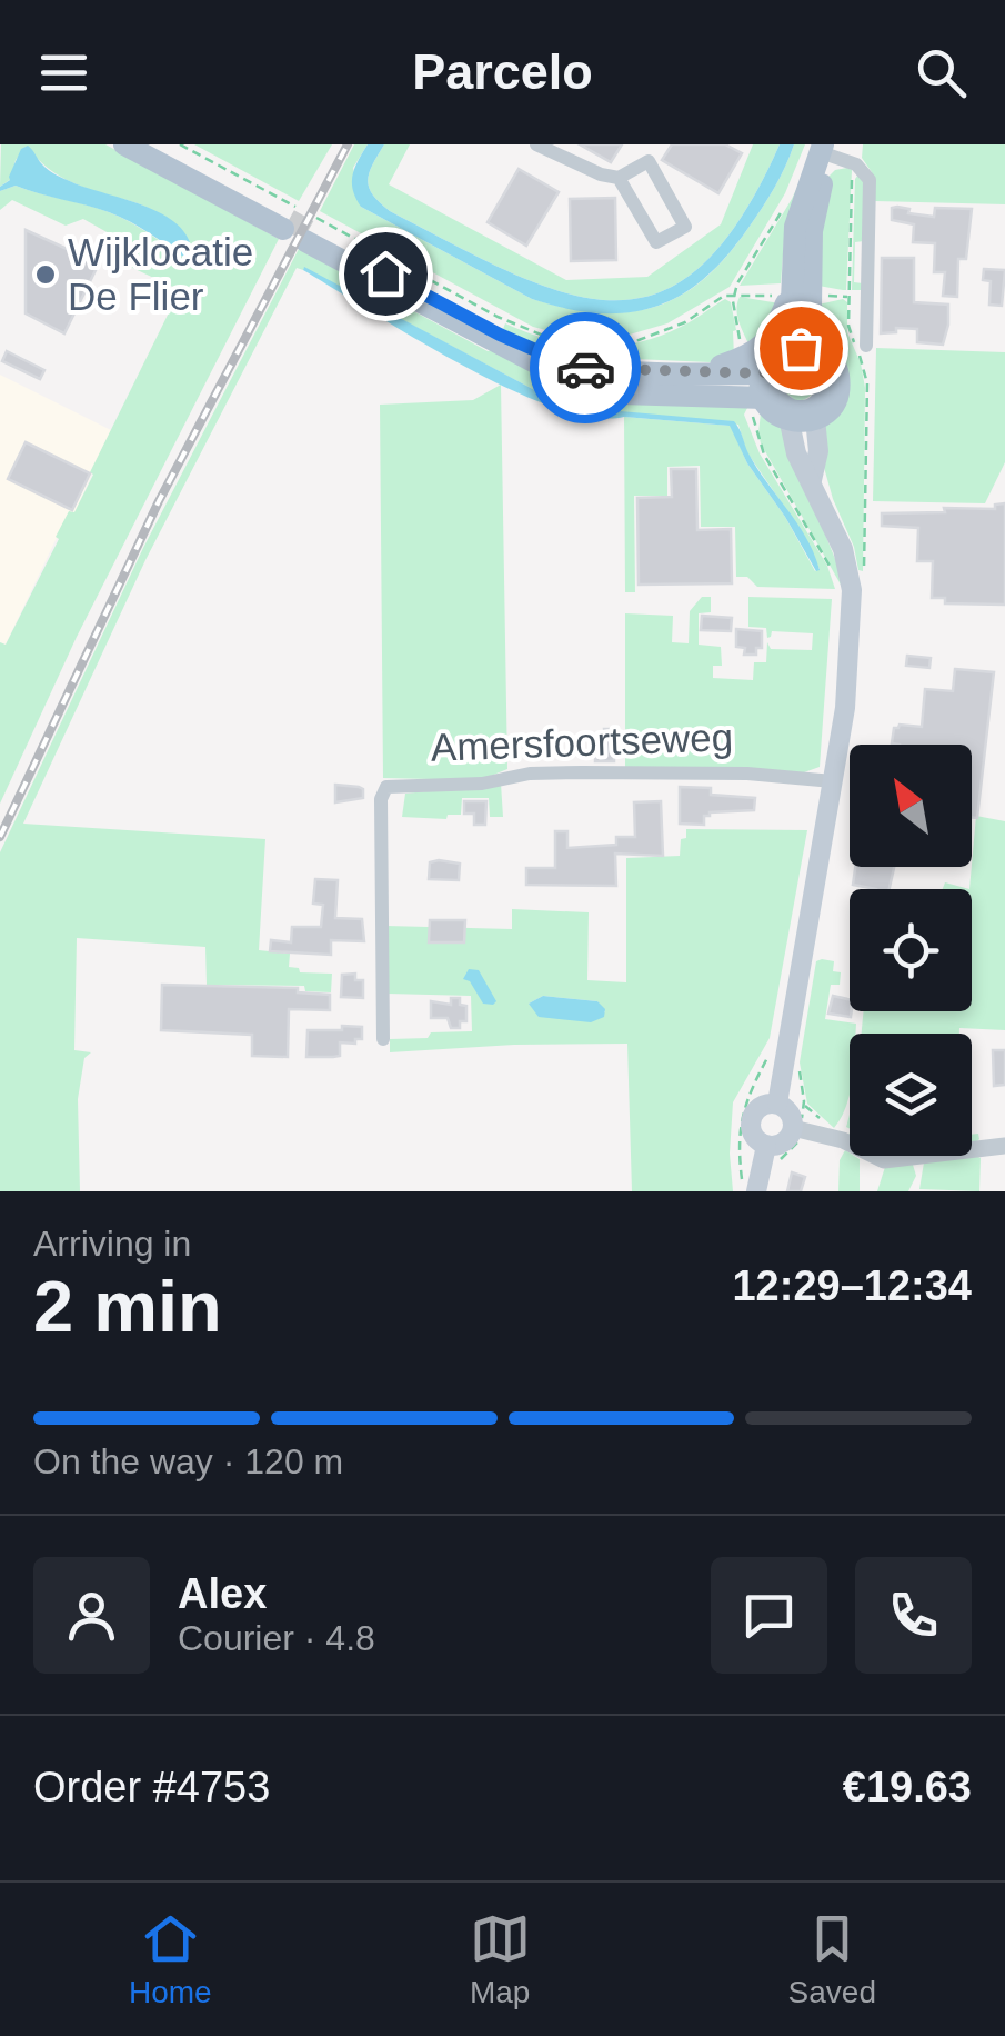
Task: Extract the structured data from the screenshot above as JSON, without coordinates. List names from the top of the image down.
{
  "streets": {
    "street": ["Amersfoortseweg"]
  },
  "places": ["Wijklocatie De Flier"],
  "north": "top left",
  "page": {
    "header": "Parcelo",
    "heading": ["2 min", "Arriving in", "12:29–12:34"],
    "panel": [
      "Alex",
      "Courier · 4.8",
      "Order #4753",
      "€19.63"
    ],
    "bar": "On the way · 120 m",
    "tabs": ["Home", "Map", "Saved"]
  }
}
